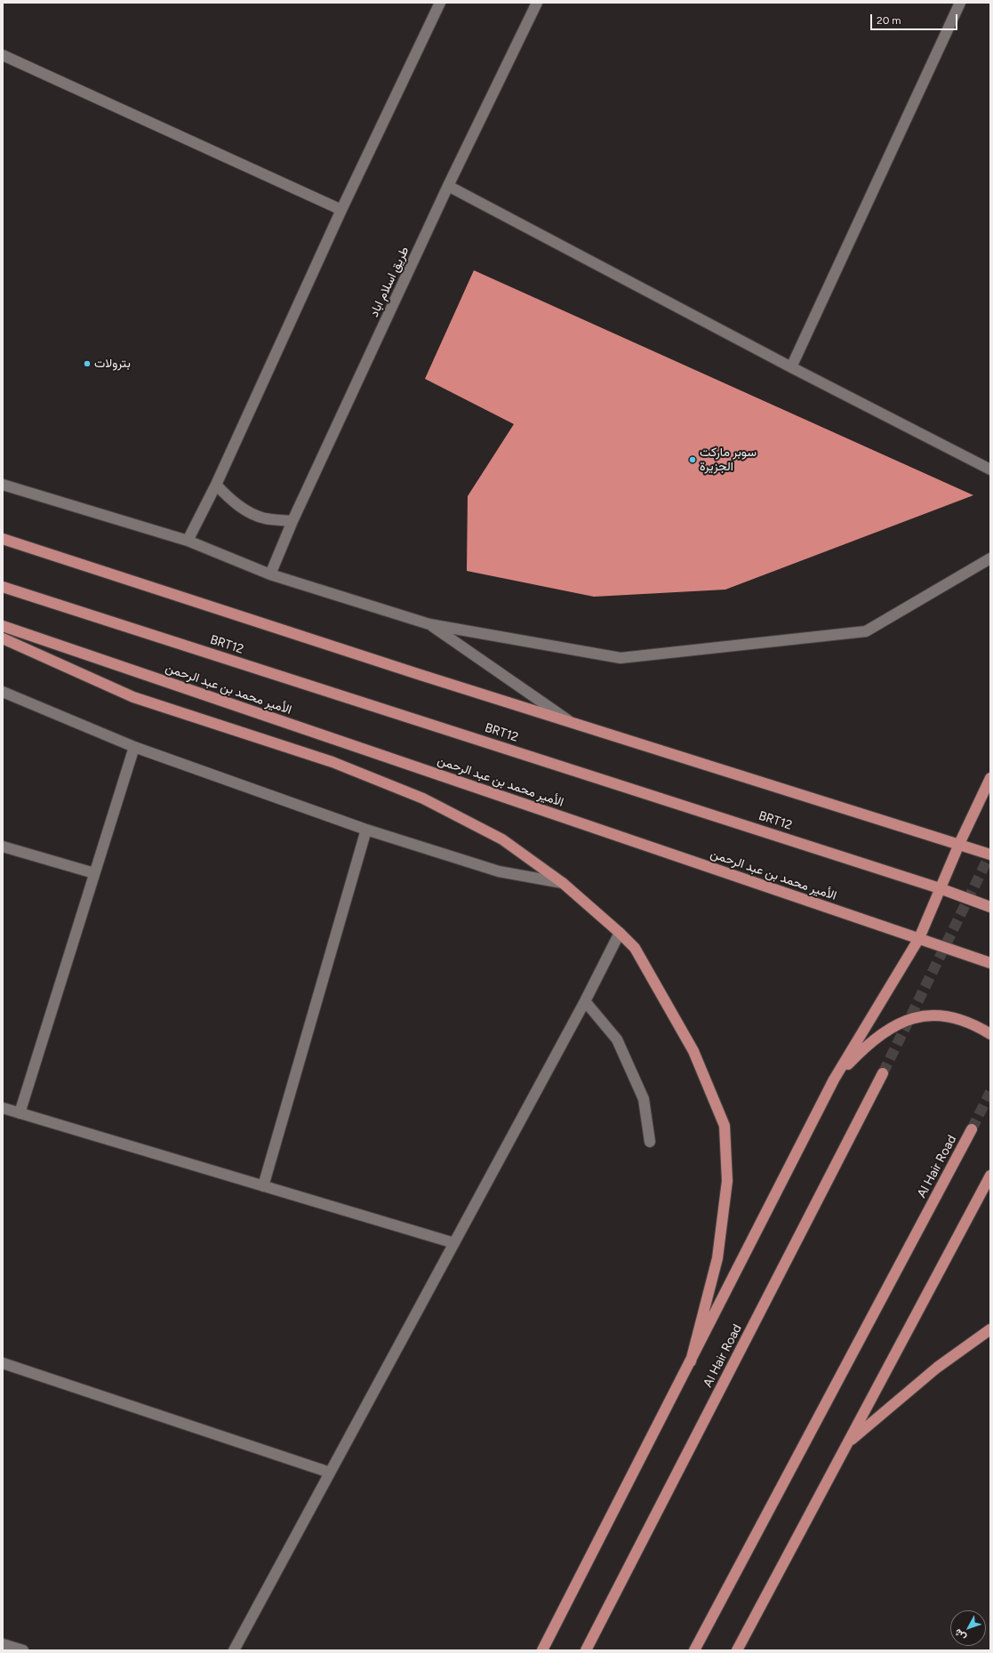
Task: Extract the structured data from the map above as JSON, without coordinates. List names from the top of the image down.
{
  "streets": {
    "main road": ["BRT12", "الأمير محمد بن عبد الرحمن", "Al Hair Road"],
    "street": ["طريق اسلام اباد"]
  },
  "places": ["بترولات", "سوبر ماركت الجزيرة"],
  "scale_bar": "20 m",
  "north": "bottom left"
}
